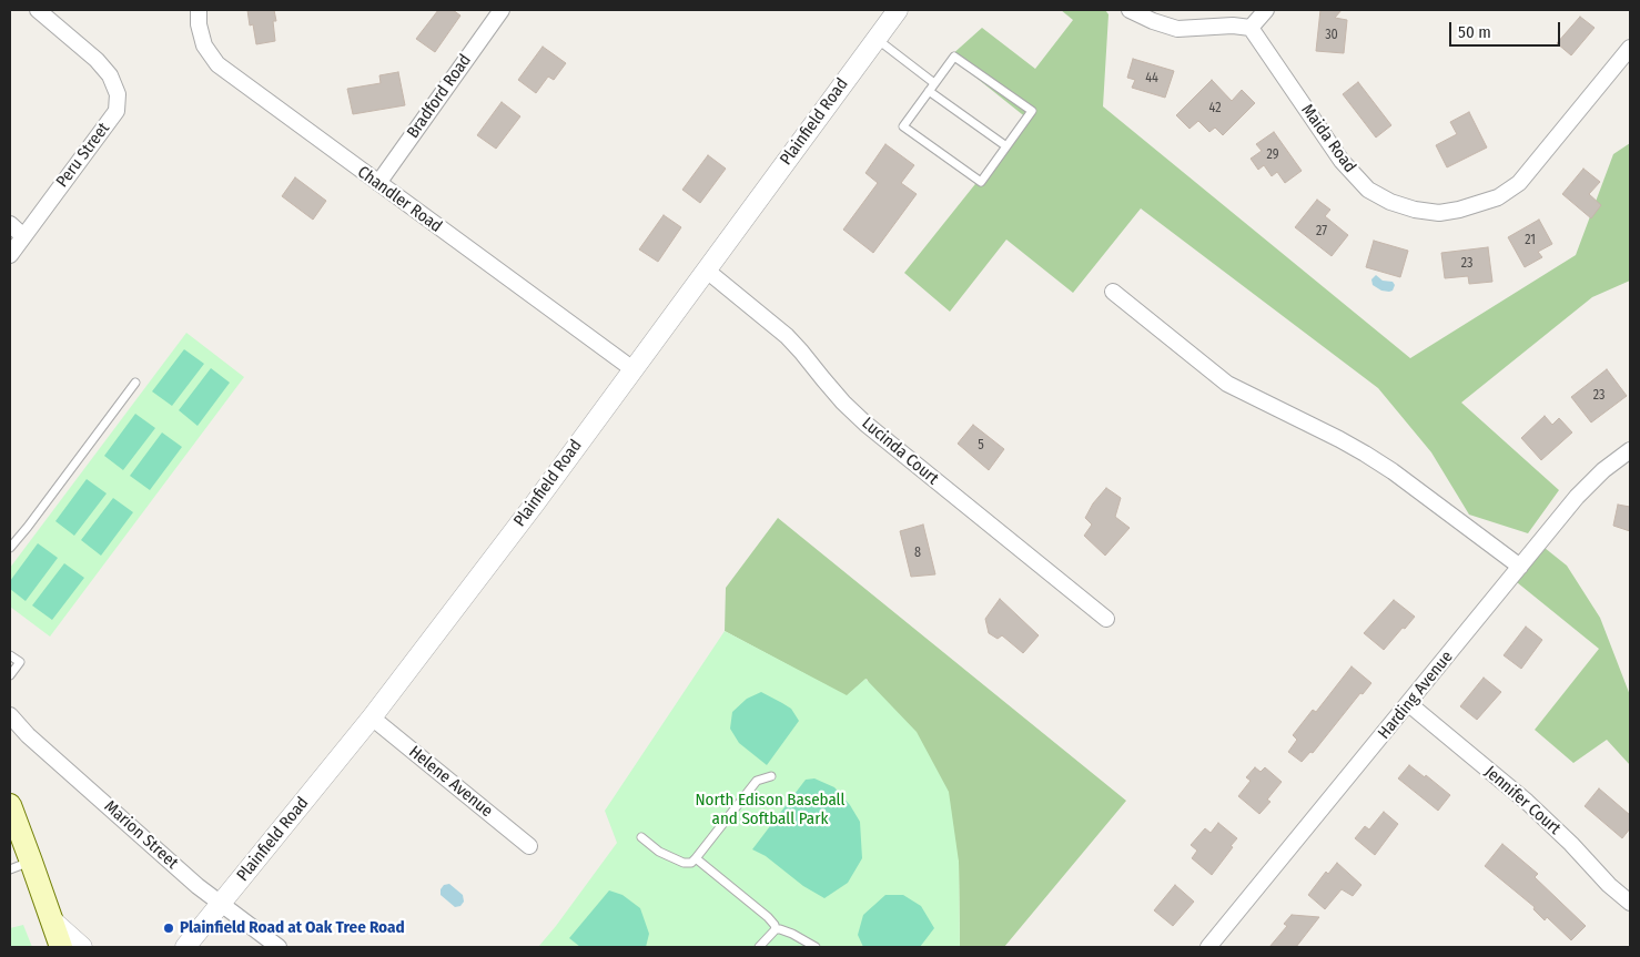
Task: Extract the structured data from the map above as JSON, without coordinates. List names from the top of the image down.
{
  "streets": {
    "street": [
      "Bradford Road",
      "Plainfield Road",
      "Maida Road",
      "Peru Street",
      "Chandler Road",
      "Lucinda Court",
      "Harding Avenue",
      "Helene Avenue",
      "Jennifer Court",
      "Marion Street"
    ]
  },
  "crossings": [
    ["Bradford Road", "Chandler Road"],
    ["Plainfield Road", "Chandler Road"],
    ["Plainfield Road", "Lucinda Court"],
    ["Plainfield Road", "Helene Avenue"],
    ["Plainfield Road", "Marion Street"],
    ["Harding Avenue", "Jennifer Court"]
  ],
  "parks": ["North Edison Baseball and Softball Park"],
  "places": ["Plainfield Road at Oak Tree Road"],
  "house_numbers": [
    "30",
    "44",
    "42",
    "29",
    "27",
    "21",
    "23",
    "23",
    "5",
    "8"
  ],
  "scale_bar": "50 m"
}
